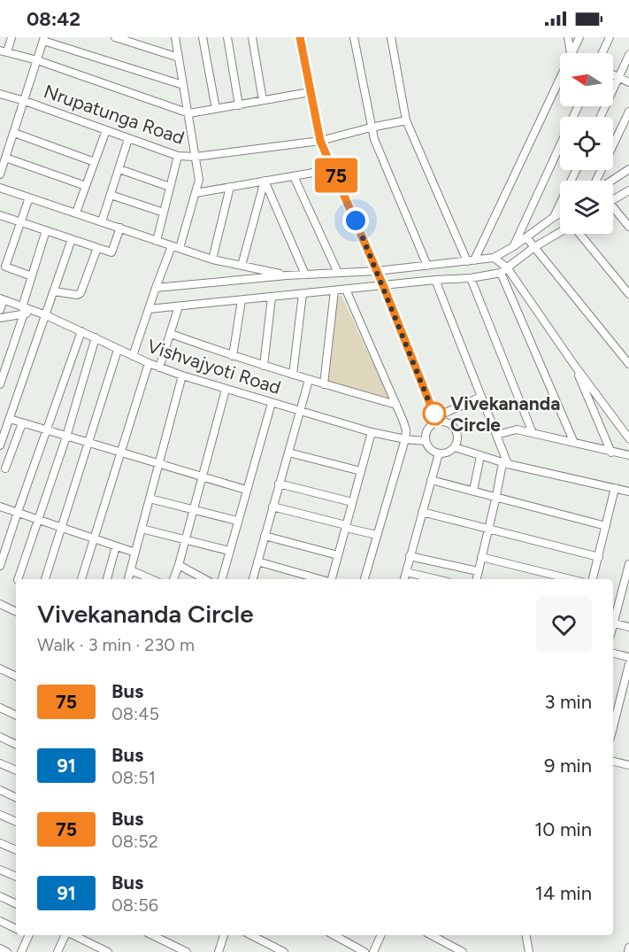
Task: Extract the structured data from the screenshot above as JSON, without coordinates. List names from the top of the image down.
{
  "streets": {
    "street": ["Nrupatunga Road", "Vishvajyoti Road"]
  },
  "places": ["Vivekananda Circle"],
  "lines": ["bus line 75"],
  "north": "left",
  "page": {
    "status": "08:42",
    "on_map": "75",
    "heading": ["Vivekananda Circle", "Walk · 3 min · 230 m"],
    "list": [
      {
        "mark": "75",
        "name": "Bus",
        "note": "08:45",
        "value": "3 min"
      },
      {
        "mark": "91",
        "name": "Bus",
        "note": "08:51",
        "value": "9 min"
      },
      {
        "mark": "75",
        "name": "Bus",
        "note": "08:52",
        "value": "10 min"
      },
      {
        "mark": "91",
        "name": "Bus",
        "note": "08:56",
        "value": "14 min"
      }
    ]
  }
}
